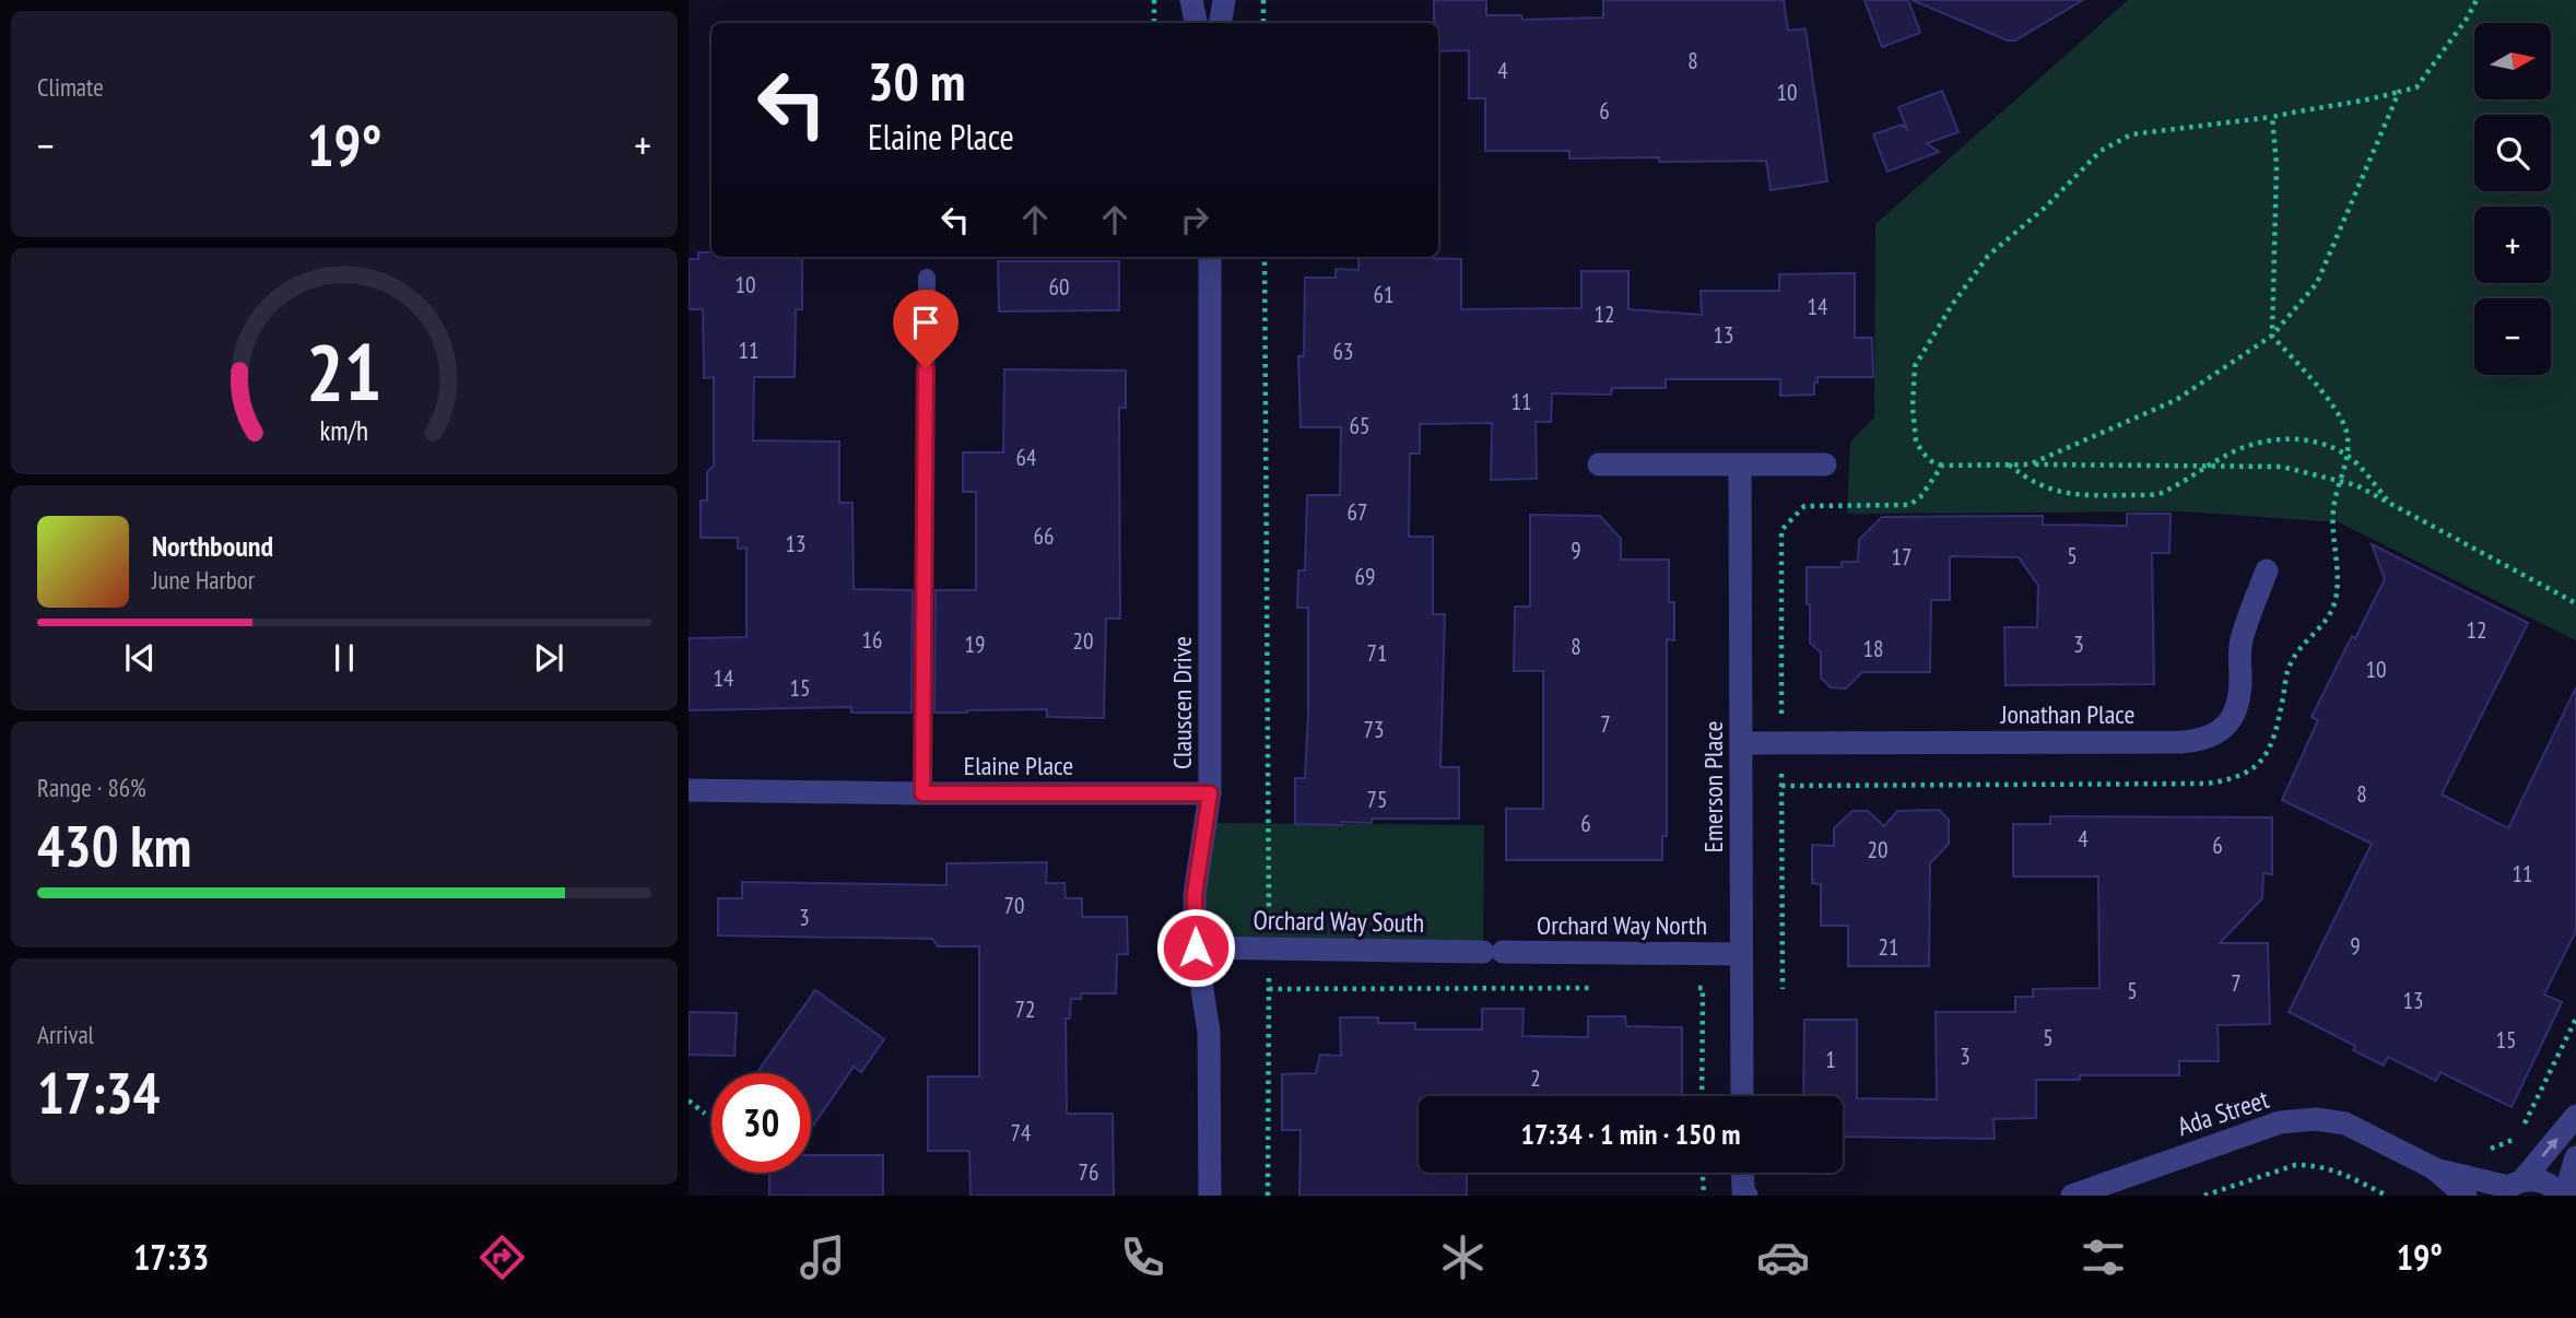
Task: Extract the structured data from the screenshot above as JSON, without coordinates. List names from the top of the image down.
{
  "streets": {
    "street": [
      "Clauscen Drive",
      "Jonathan Place",
      "Elaine Place",
      "Emerson Place",
      "Orchard Way South",
      "Orchard Way North",
      "Ada Street"
    ]
  },
  "crossings": [
    ["Clauscen Drive", "Elaine Place"],
    ["Clauscen Drive", "Orchard Way South"],
    ["Jonathan Place", "Emerson Place"],
    ["Emerson Place", "Orchard Way North"],
    ["Orchard Way South", "Orchard Way North"]
  ],
  "house_numbers": [
    "8",
    "4",
    "10",
    "6",
    "10",
    "60",
    "61",
    "14",
    "12",
    "13",
    "11",
    "63",
    "11",
    "65",
    "64",
    "67",
    "66",
    "13",
    "9",
    "5",
    "17",
    "69",
    "12",
    "16",
    "20",
    "19",
    "3",
    "8",
    "18",
    "71",
    "10",
    "14",
    "15",
    "7",
    "73",
    "8",
    "75",
    "6",
    "4",
    "6",
    "20",
    "11",
    "70",
    "3",
    "9",
    "21",
    "7",
    "5",
    "13",
    "72",
    "5",
    "15",
    "3",
    "1",
    "2",
    "74",
    "76"
  ],
  "north": "right",
  "page": {
    "tile": [
      "Climate",
      ["Range · 86%", "430 km"],
      ["Arrival", "17:34"]
    ],
    "map_buttons": ["+", "−"],
    "turn": ["30 m", "Elaine Place"],
    "heat": ["−", "19°", "+"],
    "song": ["Northbound", "June Harbor"],
    "limit": "30",
    "trip": "17:34 · 1 min · 150 m",
    "tabs": ["17:33", "19°"],
    "gauge": ["21", "km/h"]
  }
}
